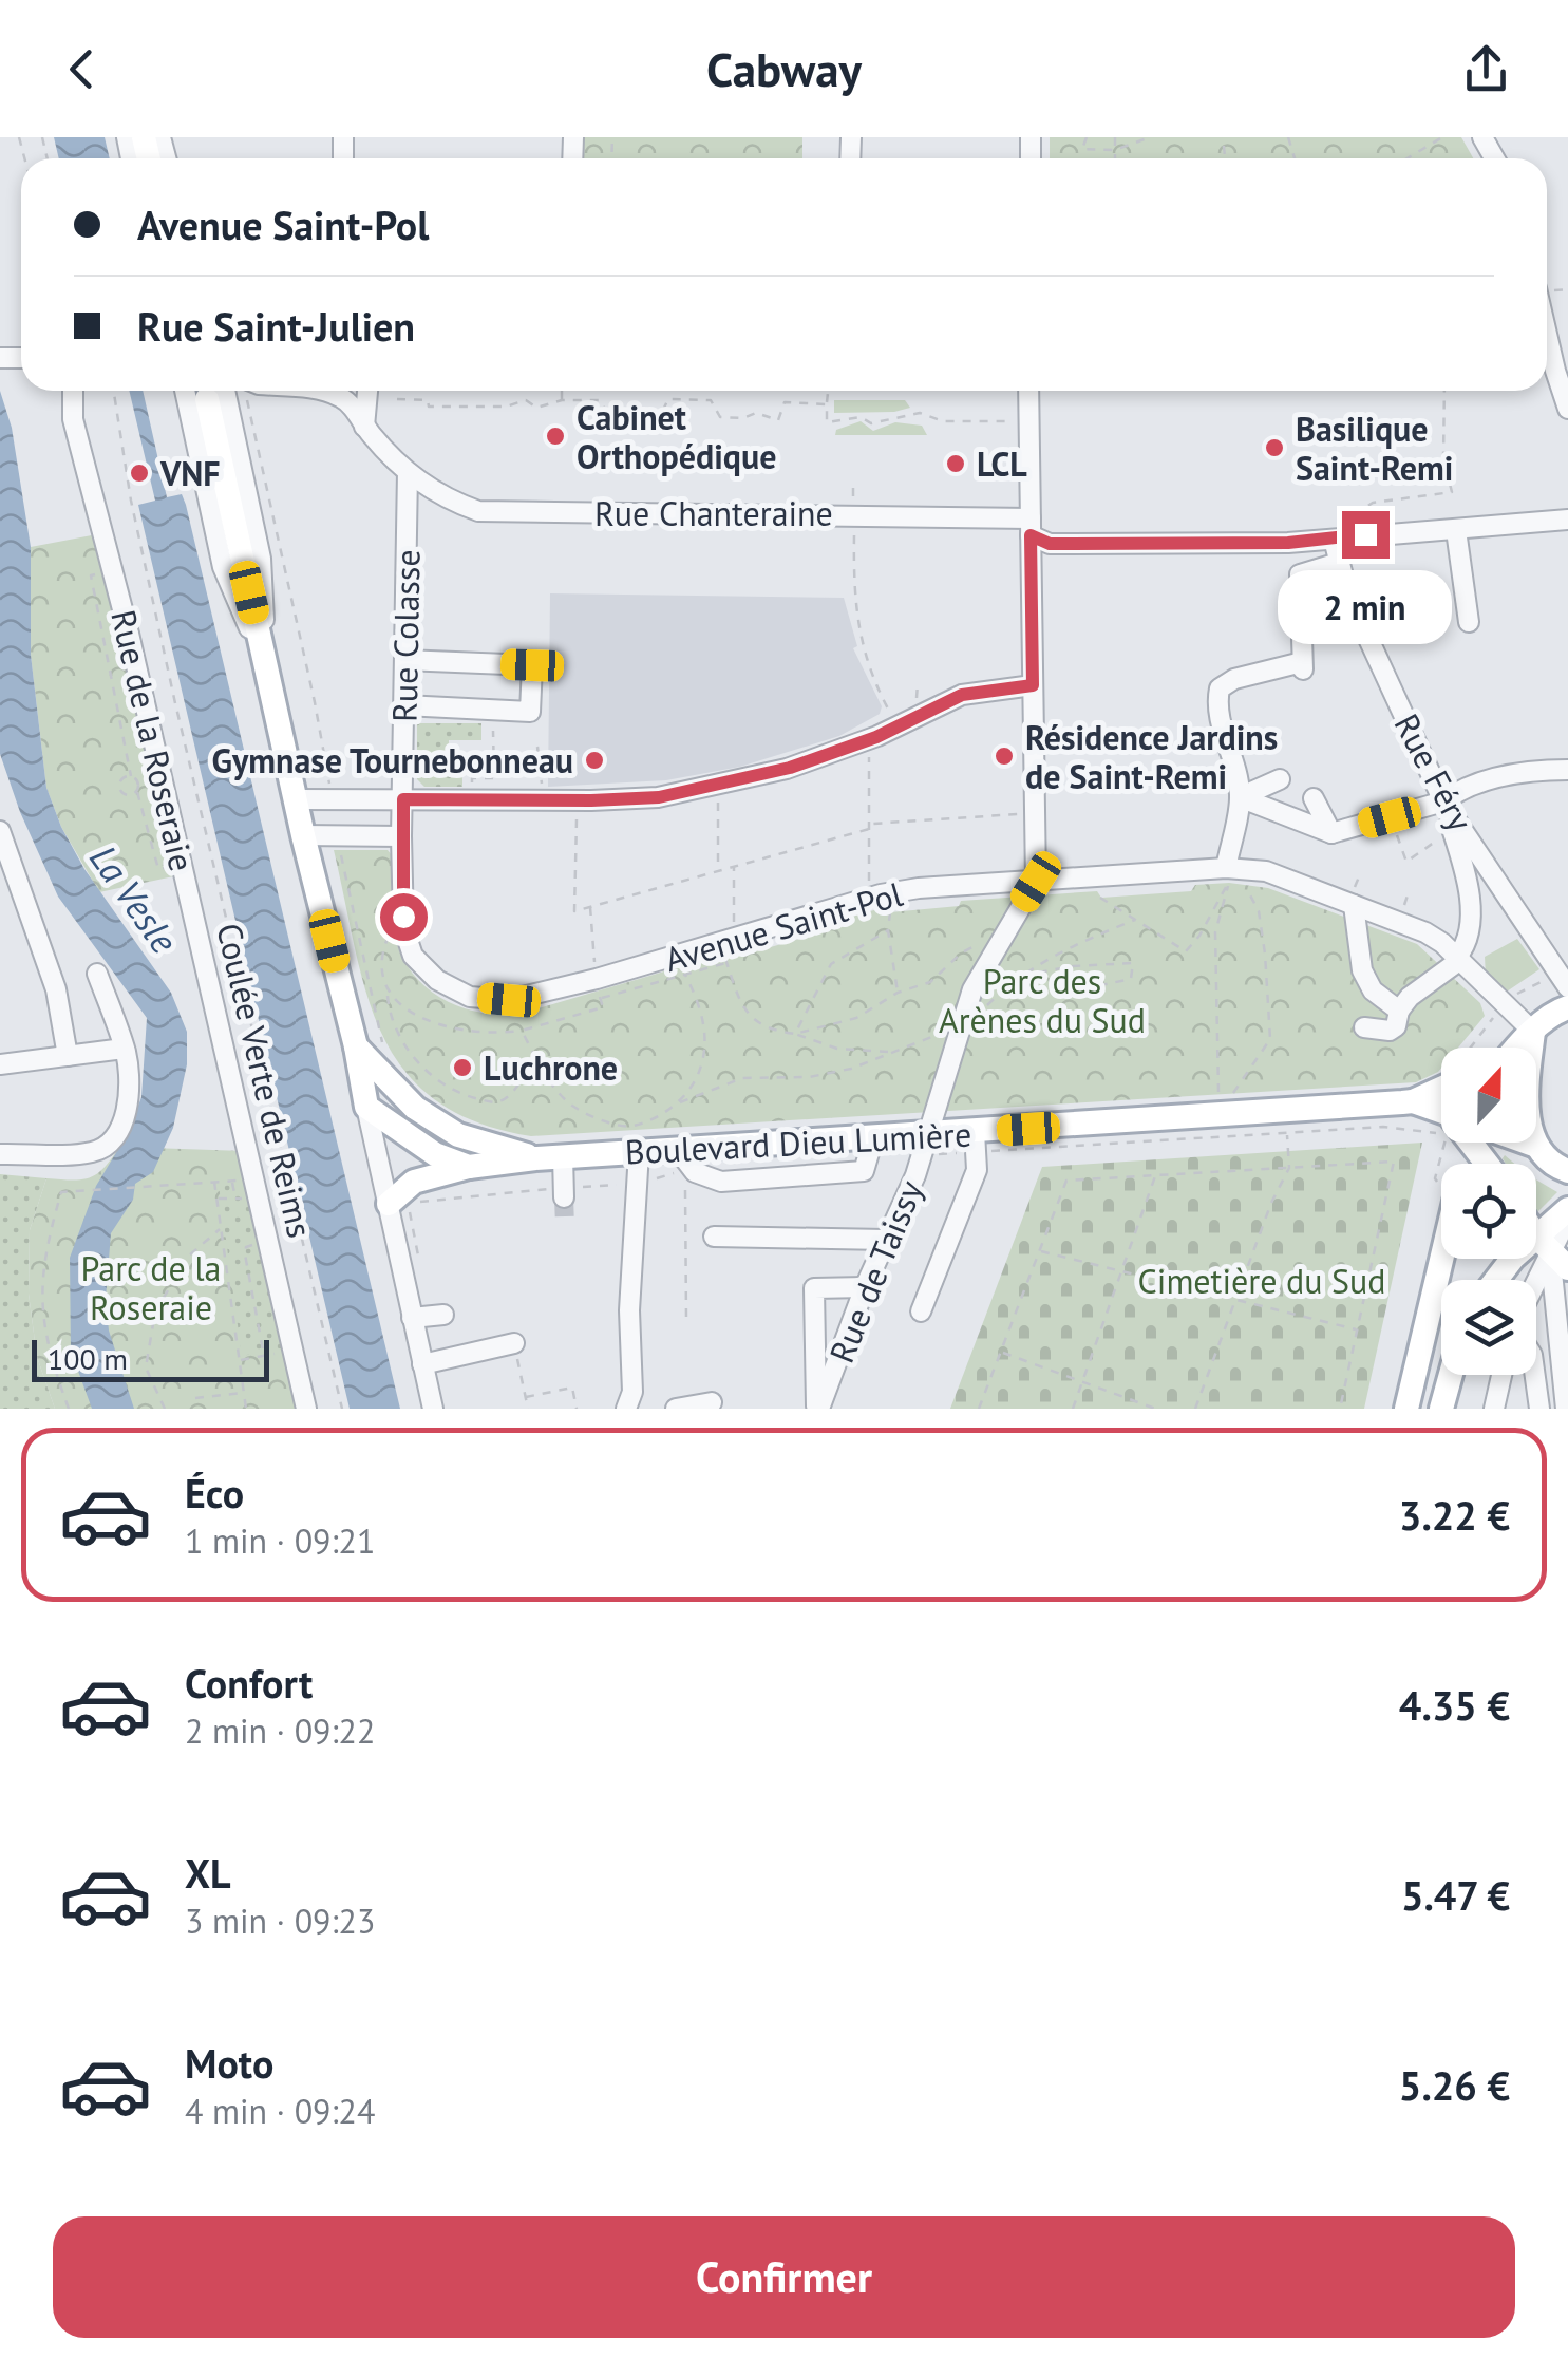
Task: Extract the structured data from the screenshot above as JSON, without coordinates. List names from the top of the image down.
{
  "streets": {
    "main road": ["Boulevard Dieu Lumière"],
    "street": [
      "Rue Chanteraine",
      "Rue Colasse",
      "Rue de la Roseraie",
      "Rue Féry",
      "Avenue Saint-Pol",
      "Rue de Taissy"
    ],
    "path": ["Coulée Verte de Reims"]
  },
  "crossings": [
    ["Rue Chanteraine", "Rue Colasse"],
    ["Rue Chanteraine", "Rue Féry"],
    ["Rue Colasse", "Avenue Saint-Pol"],
    ["Avenue Saint-Pol", "Rue de Taissy"],
    ["Boulevard Dieu Lumière", "Rue de Taissy"]
  ],
  "water": ["La Vesle"],
  "parks": ["Parc des Arènes du Sud", "Parc de la Roseraie", "Cimetière du Sud"],
  "places": [
    "Cabinet Orthopédique",
    "Basilique Saint-Remi",
    "LCL",
    "VNF",
    "Résidence Jardins de Saint-Remi",
    "Gymnase Tournebonneau",
    "Luchrone"
  ],
  "scale_bar": "100 m",
  "north": "top",
  "page": {
    "header": "Cabway",
    "banner": ["Avenue Saint-Pol", "Rue Saint-Julien"],
    "bubble": "2 min",
    "scale": "100 m",
    "list": [
      {
        "name": "Éco",
        "note": "1 min · 09:21",
        "value": "3.22 €"
      },
      {
        "name": "Confort",
        "note": "2 min · 09:22",
        "value": "4.35 €"
      },
      {
        "name": "XL",
        "note": "3 min · 09:23",
        "value": "5.47 €"
      },
      {
        "name": "Moto",
        "note": "4 min · 09:24",
        "value": "5.26 €"
      }
    ],
    "buttons": "Confirmer"
  }
}
